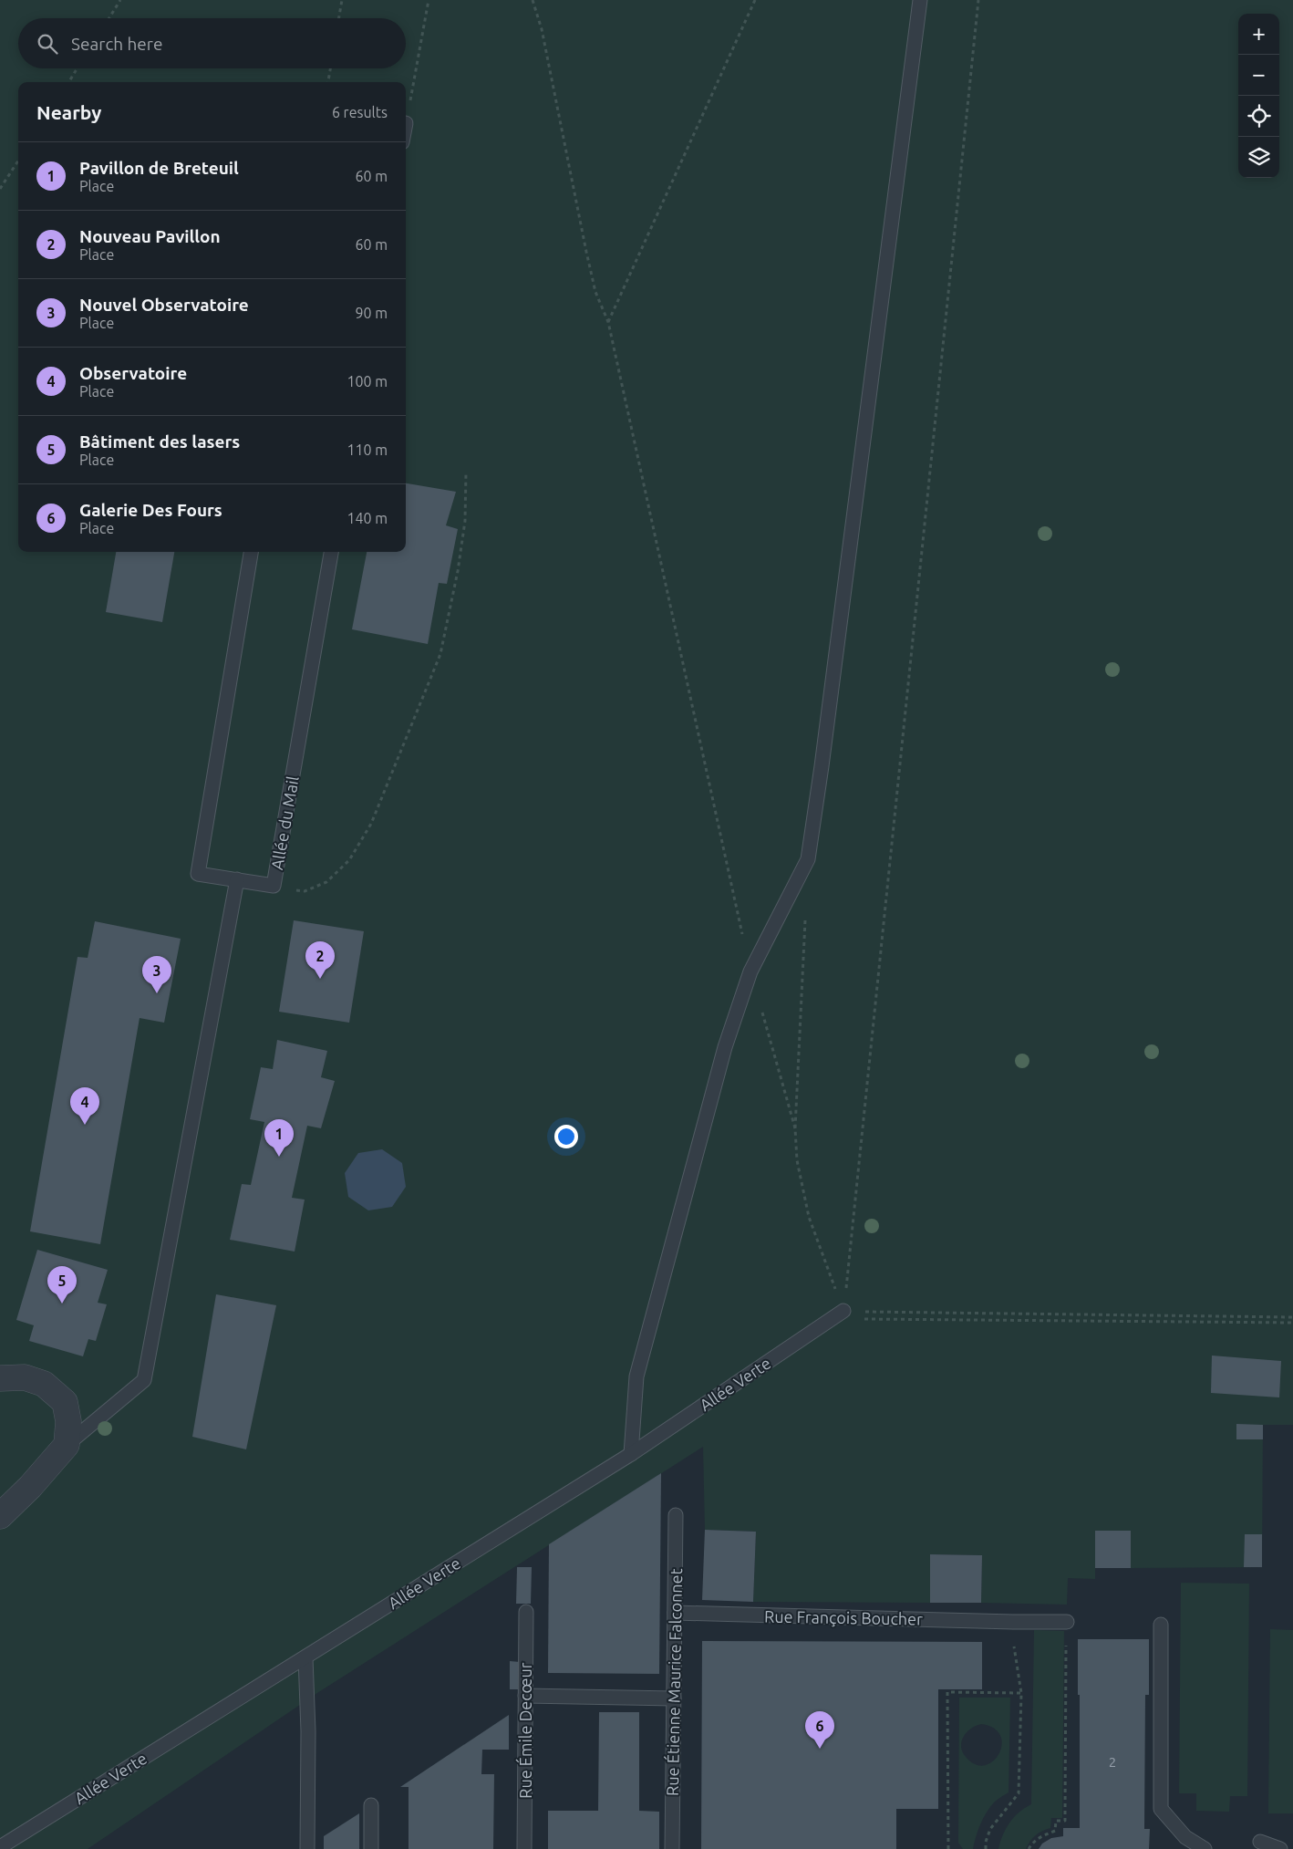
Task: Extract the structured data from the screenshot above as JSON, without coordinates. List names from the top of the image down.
{
  "streets": {
    "lane": [
      "Allée du Mail",
      "Allée Verte",
      "Rue François Boucher",
      "Rue Étienne Maurice Falconnet",
      "Rue Émile Decœur"
    ]
  },
  "crossings": [
    ["Rue François Boucher", "Rue Étienne Maurice Falconnet"]
  ],
  "house_numbers": ["2"],
  "page": {
    "map_buttons": ["+", "−"],
    "search": "Search here",
    "heading": ["Nearby", "6 results"],
    "list": [
      {
        "mark": "1",
        "name": "Pavillon de Breteuil",
        "note": "Place",
        "value": "60 m"
      },
      {
        "mark": "2",
        "name": "Nouveau Pavillon",
        "note": "Place",
        "value": "60 m"
      },
      {
        "mark": "3",
        "name": "Nouvel Observatoire",
        "note": "Place",
        "value": "90 m"
      },
      {
        "mark": "4",
        "name": "Observatoire",
        "note": "Place",
        "value": "100 m"
      },
      {
        "mark": "5",
        "name": "Bâtiment des lasers",
        "note": "Place",
        "value": "110 m"
      },
      {
        "mark": "6",
        "name": "Galerie Des Fours",
        "note": "Place",
        "value": "140 m"
      }
    ],
    "pins": [
      "2",
      "3",
      "4",
      "1",
      "5",
      "6"
    ]
  }
}
